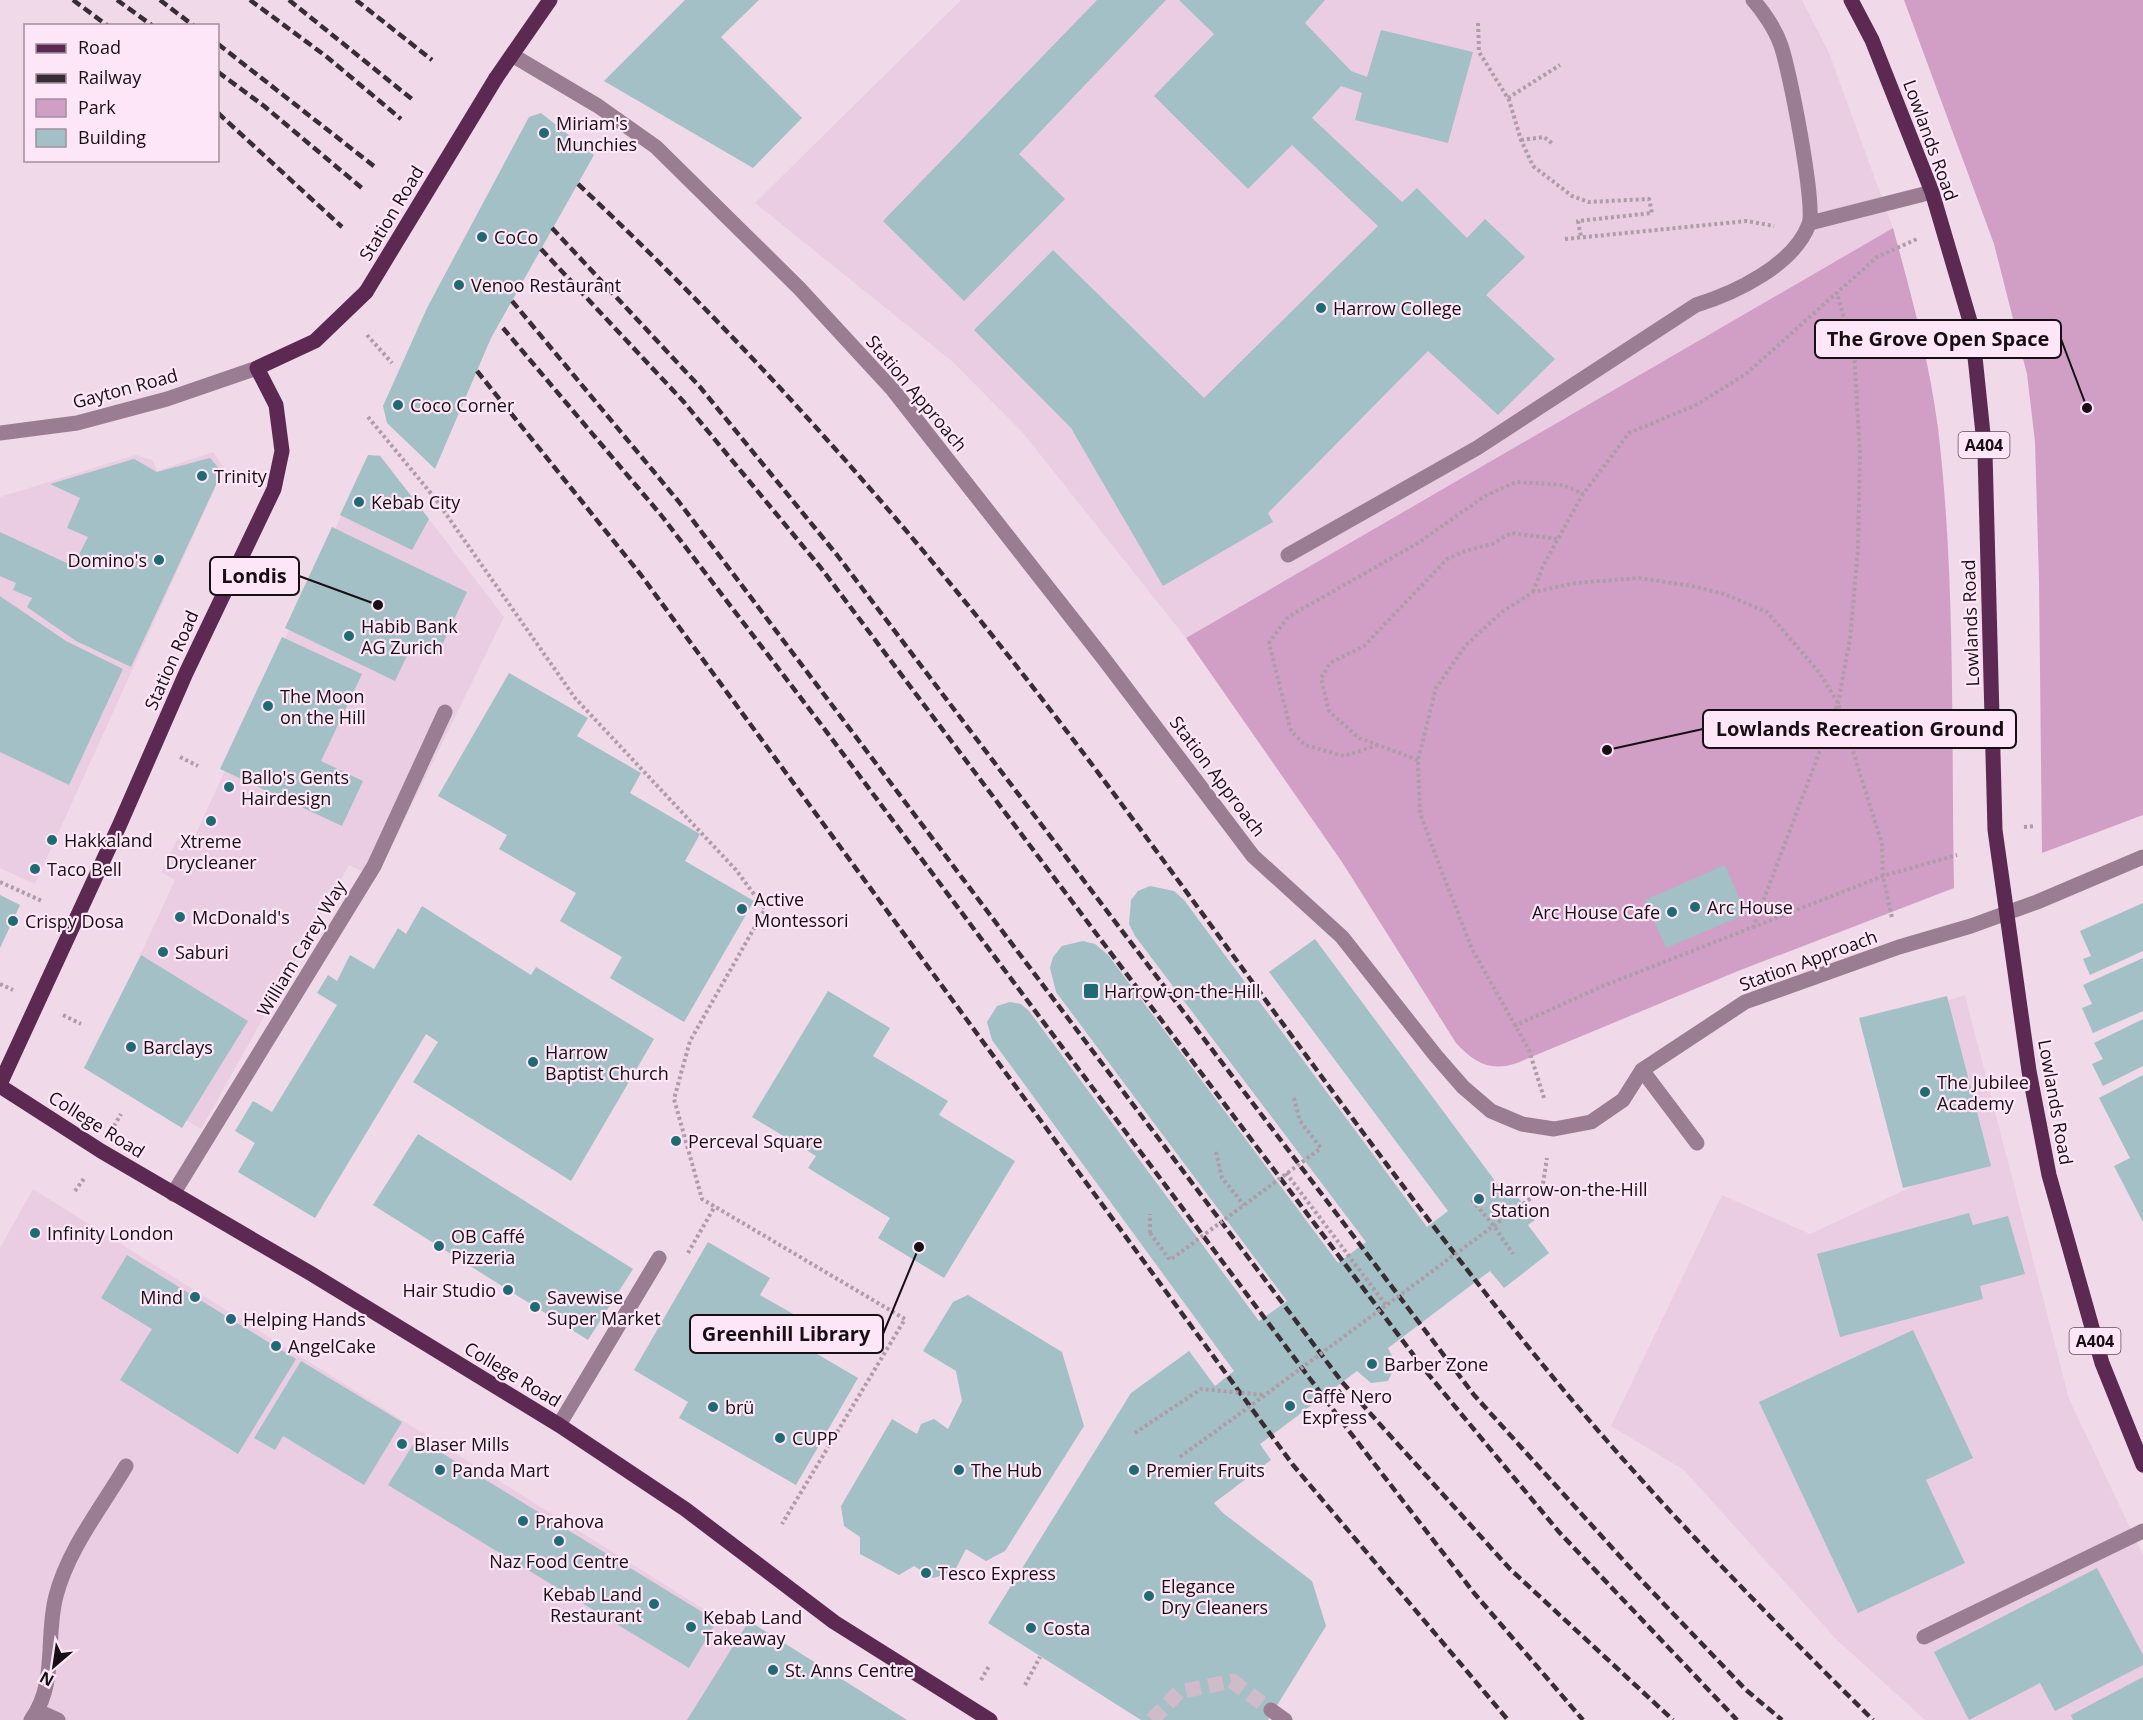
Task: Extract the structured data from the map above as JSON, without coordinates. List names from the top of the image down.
{
  "streets": {
    "main road": [
      "Lowlands Road",
      "Station Road",
      "A404",
      "College Road"
    ],
    "street": ["Gayton Road", "Station Approach", "William Carey Way"]
  },
  "crossings": [
    ["Lowlands Road", "Station Approach"],
    ["Station Road", "Gayton Road"],
    ["Station Road", "Station Approach"],
    ["Station Road", "College Road"],
    ["William Carey Way", "College Road"]
  ],
  "places": {
    "other": [
      "Miriam's Munchies",
      "CoCo",
      "Venoo Restaurant",
      "Harrow College",
      "Coco Corner",
      "The Grove Open Space",
      "Trinity",
      "Kebab City",
      "Domino's",
      "Londis",
      "Habib Bank AG Zurich",
      "The Moon on the Hill",
      "Lowlands Recreation Ground",
      "Ballo's Gents Hairdesign",
      "Xtreme Drycleaner",
      "Hakkaland",
      "Taco Bell",
      "Arc House",
      "Active Montessori",
      "Arc House Cafe",
      "McDonald's",
      "Crispy Dosa",
      "Saburi",
      "Barclays",
      "Harrow Baptist Church",
      "The Jubilee Academy",
      "Perceval Square",
      "Harrow-on-the-Hill Station",
      "Infinity London",
      "OB Caffé Pizzeria",
      "Greenhill Library",
      "Hair Studio",
      "Mind",
      "Savewise Super Market",
      "Helping Hands",
      "AngelCake",
      "Barber Zone",
      "Caffè Nero Express",
      "brü",
      "CUPP",
      "Blaser Mills",
      "Panda Mart",
      "The Hub",
      "Premier Fruits",
      "Prahova",
      "Naz Food Centre",
      "Tesco Express",
      "Elegance Dry Cleaners",
      "Kebab Land Restaurant",
      "Kebab Land Takeaway",
      "Costa",
      "St. Anns Centre"
    ],
    "transit": ["Harrow-on-the-Hill"]
  },
  "legend": [
    "Road",
    "Railway",
    "Park",
    "Building"
  ],
  "north": "bottom left"
}
